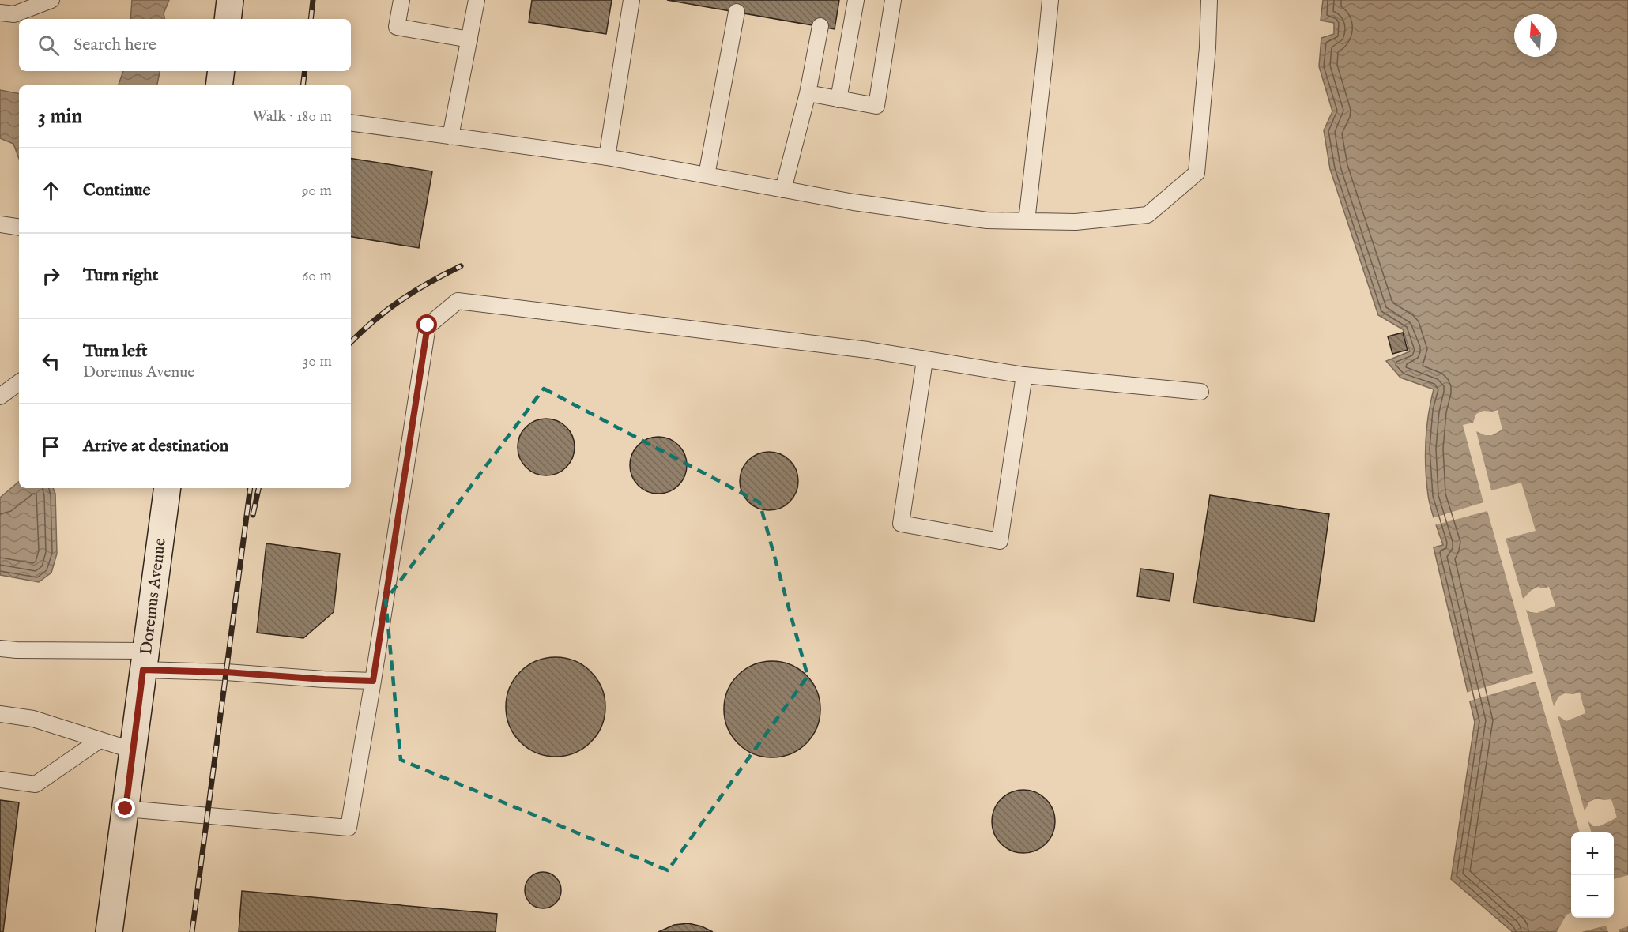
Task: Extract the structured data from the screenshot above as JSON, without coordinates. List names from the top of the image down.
{
  "streets": {
    "main road": ["Doremus Avenue"]
  },
  "north": "top",
  "page": {
    "search": "Search here",
    "heading": ["3 min", "Walk · 180 m"],
    "list": [
      ["Continue", "90 m"],
      ["Turn right", "60 m"],
      ["Turn left", "Doremus Avenue", "30 m"],
      "Arrive at destination"
    ],
    "map_buttons": ["+", "−"]
  }
}
